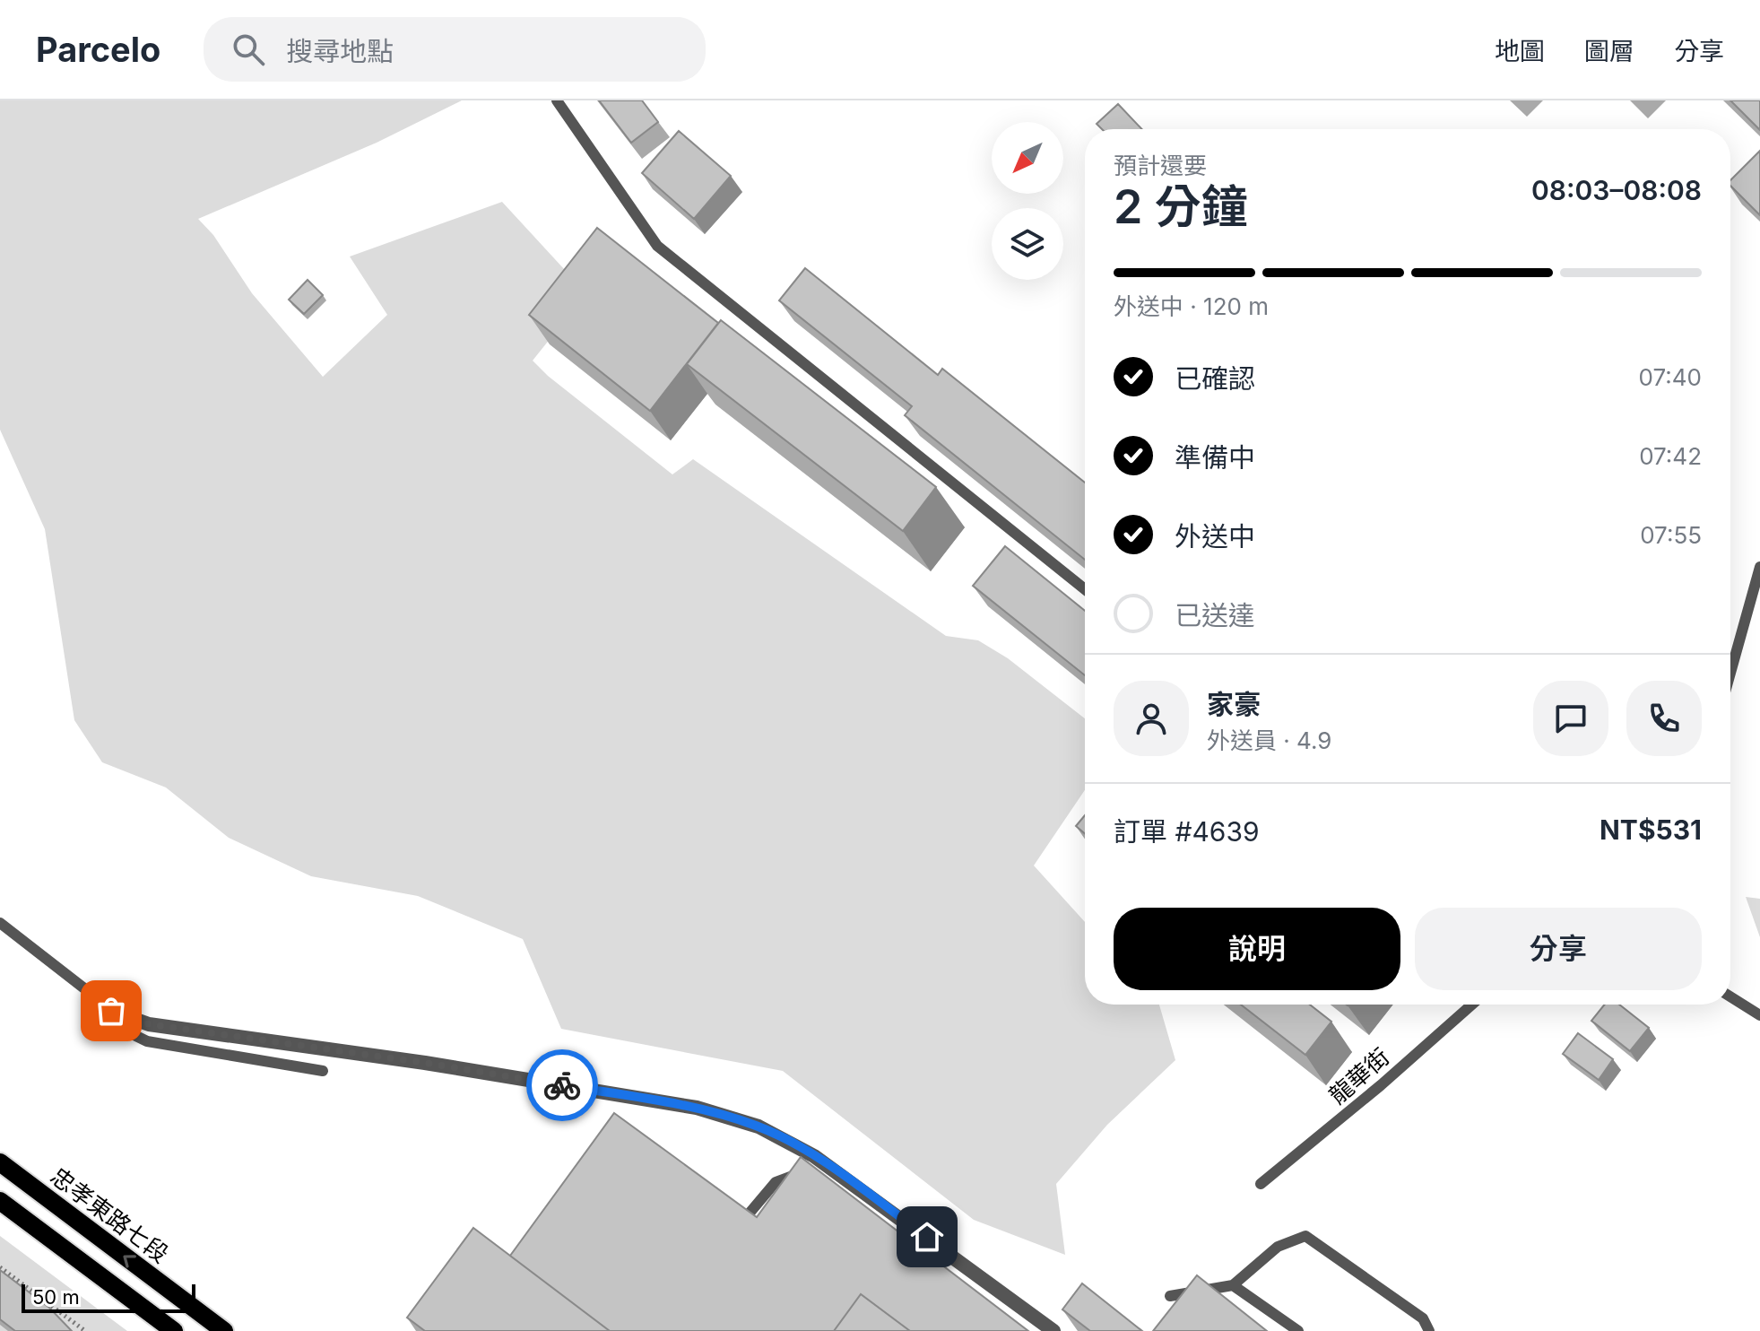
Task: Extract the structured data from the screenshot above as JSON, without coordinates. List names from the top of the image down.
{
  "streets": {
    "main road": ["忠孝東路七段"],
    "lane": ["龍華街"]
  },
  "scale_bar": "50 m",
  "north": "bottom left",
  "page": {
    "header": "Parcelo",
    "search": "搜尋地點",
    "nav": ["地圖", "圖層", "分享"],
    "heading": ["2 分鐘", "預計還要", "08:03–08:08"],
    "panel": [
      "家豪",
      "外送員 · 4.9",
      "訂單 #4639",
      "NT$531"
    ],
    "bar": "外送中 · 120 m",
    "list": [
      ["已確認", "07:40"],
      ["準備中", "07:42"],
      ["外送中", "07:55"],
      "已送達"
    ],
    "buttons": ["說明", "分享"],
    "scale": "50 m"
  }
}
